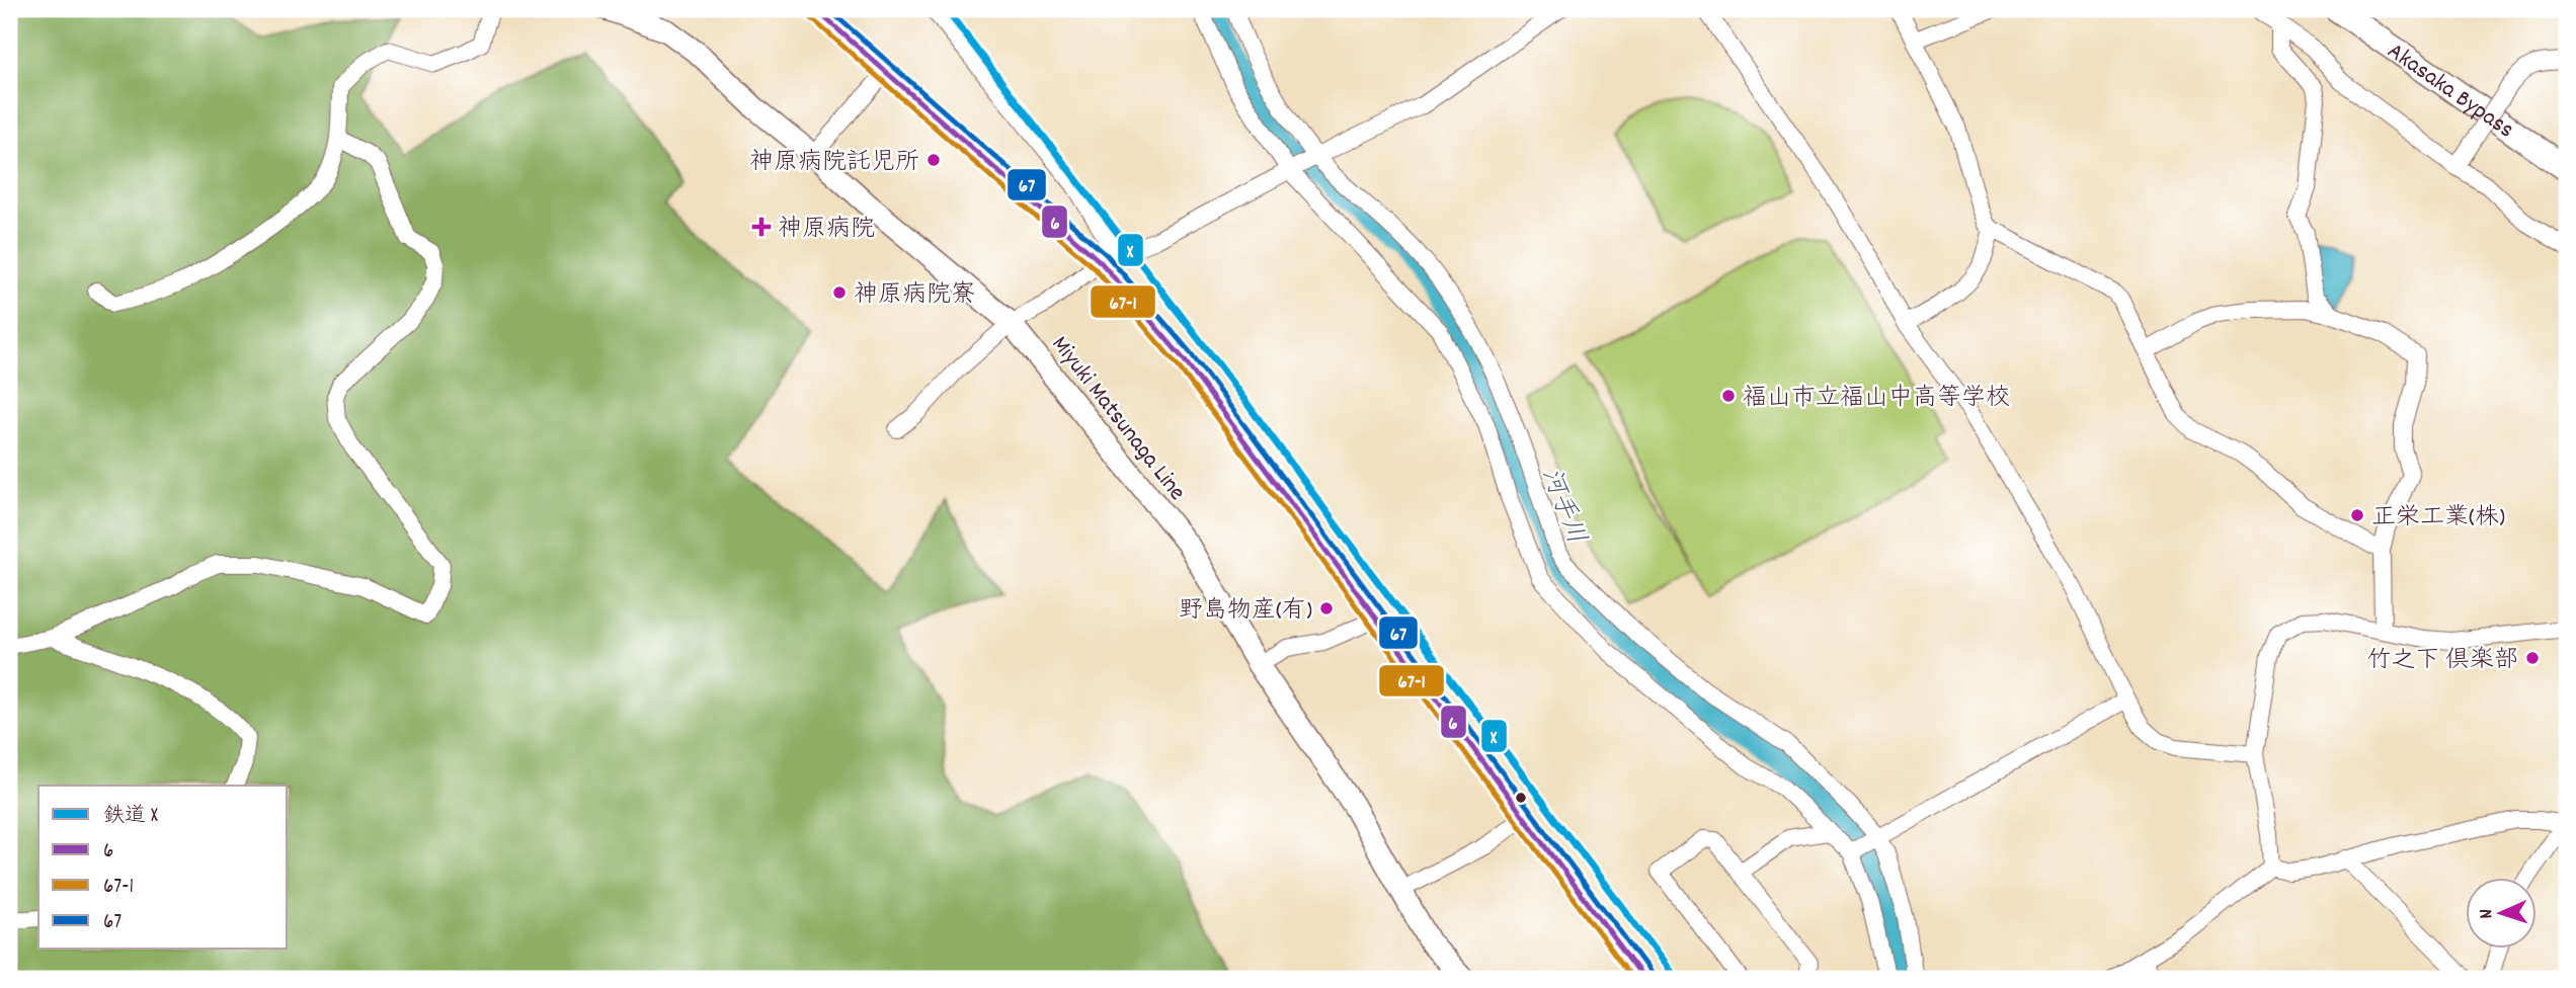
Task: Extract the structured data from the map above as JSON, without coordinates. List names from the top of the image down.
{
  "streets": {
    "highway": ["Akasaka Bypass"],
    "main road": ["Miyuki Matsunaga Line"]
  },
  "water": ["河手川"],
  "places": {
    "other": [
      "神原病院託児所",
      "神原病院寮",
      "福山市立福山中高等学校",
      "正栄工業(株)",
      "野島物産(有)",
      "竹之下 倶楽部"
    ],
    "health": ["神原病院"]
  },
  "lines": [
    "rail line X",
    "transit line 6",
    "transit line 67",
    "transit line 67-1"
  ],
  "legend": [
    "鉄道 X",
    "6",
    "67-1",
    "67"
  ],
  "north": "left"
}
